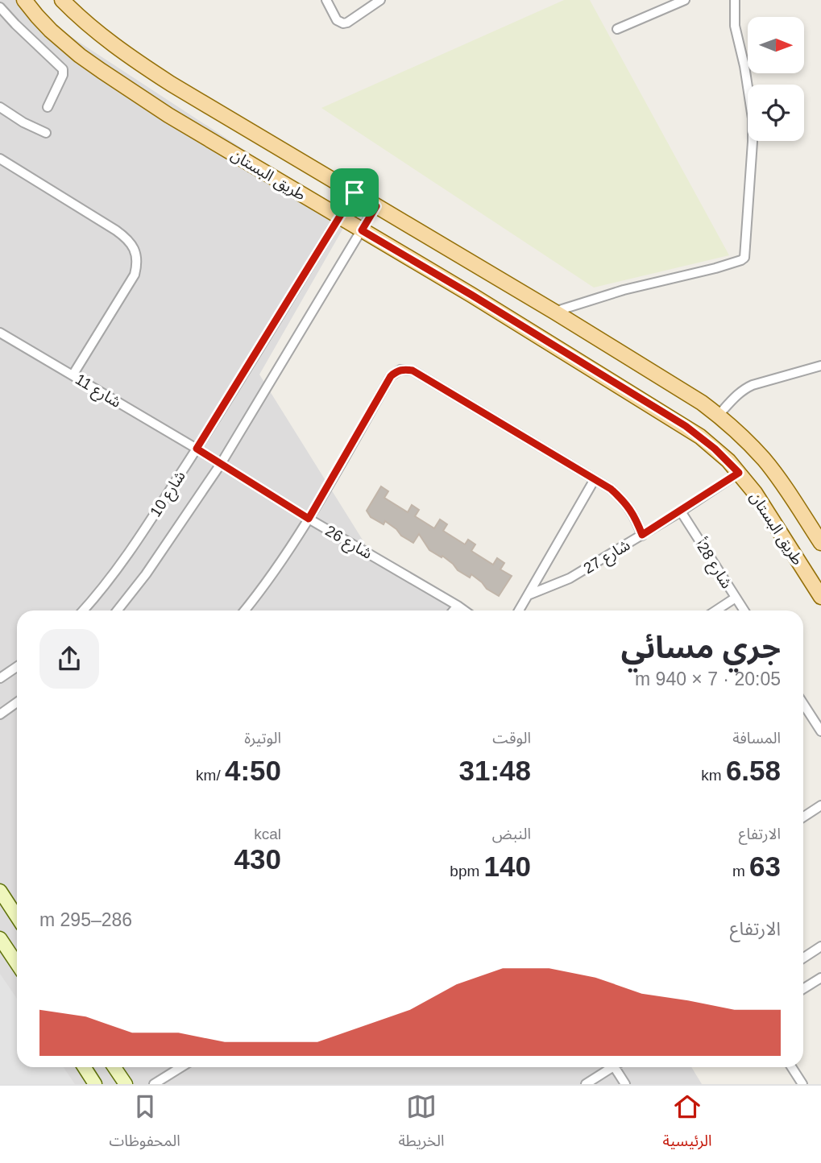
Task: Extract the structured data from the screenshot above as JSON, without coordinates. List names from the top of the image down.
{
  "streets": {
    "main road": ["طريق البستان"],
    "street": [
      "شارع 11",
      "شارع 10",
      "شارع 26",
      "شارع 27",
      "شارع 28أ"
    ]
  },
  "crossings": [
    ["طريق البستان", "شارع 10"],
    ["طريق البستان", "شارع 27"],
    ["شارع 11", "شارع 10"],
    ["شارع 11", "شارع 26"],
    ["شارع 10", "شارع 26"],
    ["شارع 27", "شارع 28أ"]
  ],
  "north": "right",
  "page": {
    "heading": ["جري مسائي", "20:05 · 7 × 940 m"],
    "stats": [
      ["المسافة", "6.58 km"],
      ["الوقت", "31:48"],
      ["الوتيرة", "4:50 /km"],
      ["الارتفاع", "63 m"],
      ["النبض", "140 bpm"],
      ["kcal", "430"]
    ],
    "chart": ["الارتفاع", "286–295 m"],
    "tabs": ["الرئيسية", "الخريطة", "المحفوظات"]
  }
}
